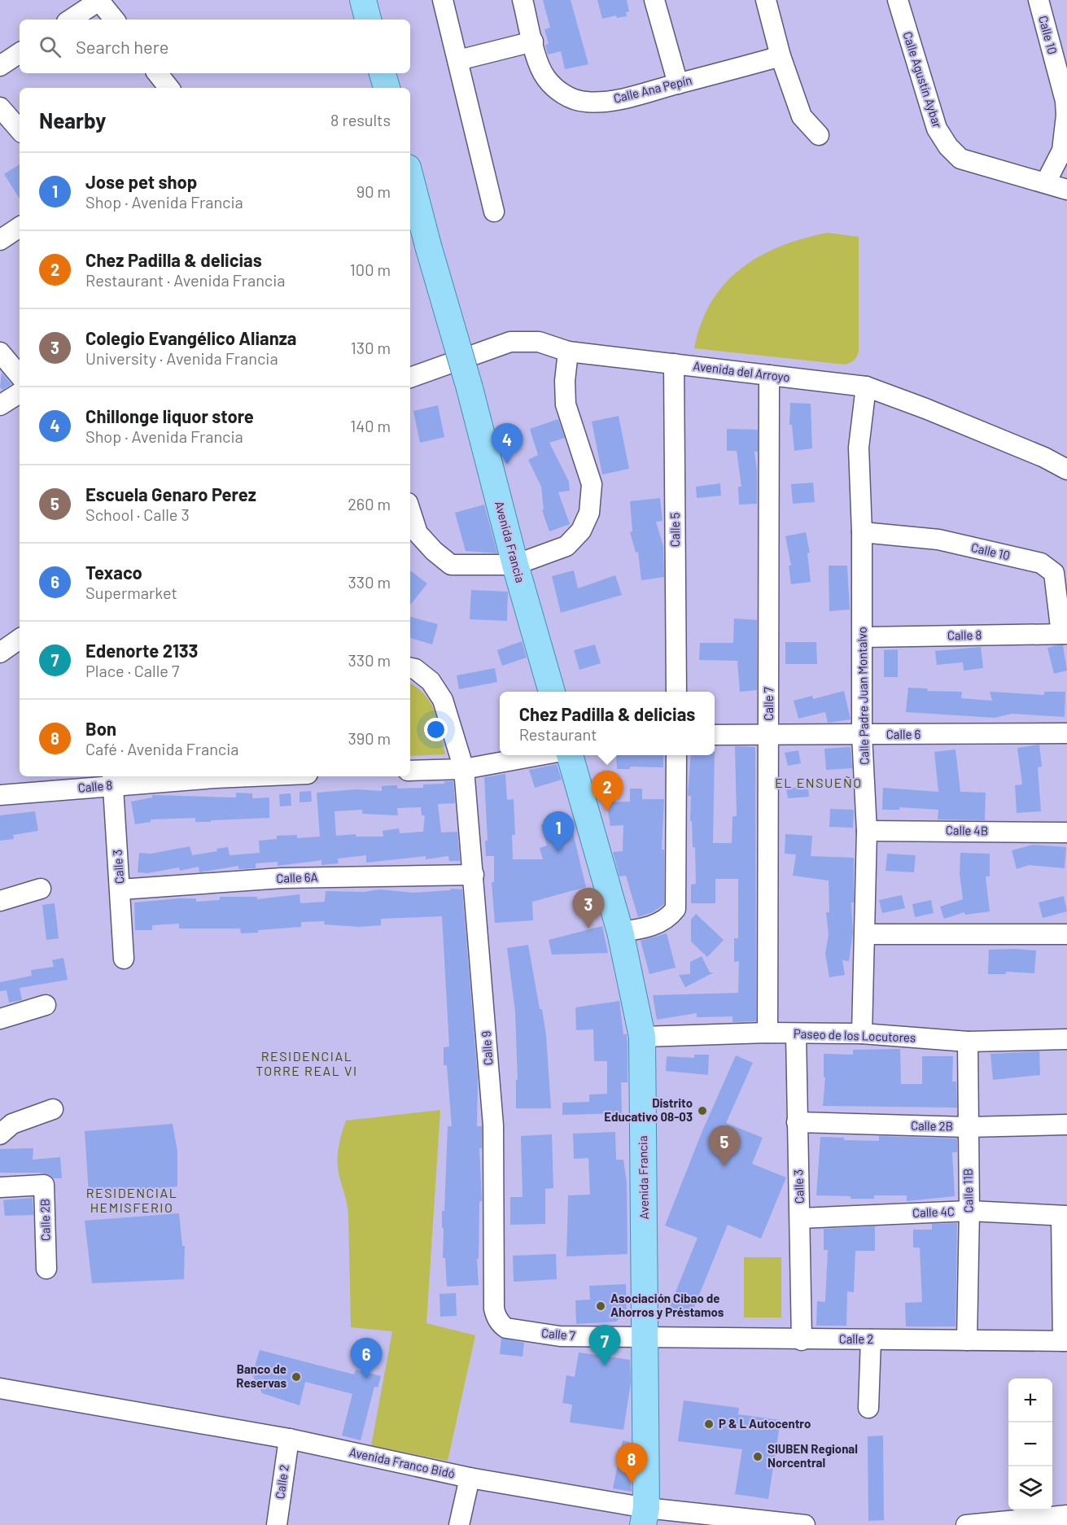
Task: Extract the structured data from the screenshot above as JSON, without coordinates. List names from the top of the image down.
{
  "streets": {
    "main road": ["Avenida Francia"],
    "street": [
      "Calle 10",
      "Calle Agustín Aybar",
      "Calle Ana Pepín",
      "Avenida del Arroyo",
      "Calle 5",
      "Calle 8",
      "Calle Padre Juan Montalvo",
      "Calle 7",
      "Calle 6",
      "Calle 4B",
      "Calle 3",
      "Calle 6A",
      "Paseo de los Locutores",
      "Calle 9",
      "Calle 2B",
      "Calle 11B",
      "Calle 4C",
      "Calle 2",
      "Avenida Franco Bidó"
    ]
  },
  "crossings": [
    ["Calle 10", "Calle Agustín Aybar"],
    ["Calle 10", "Calle 8"],
    ["Calle 10", "Calle Padre Juan Montalvo"],
    ["Avenida del Arroyo", "Calle 5"],
    ["Avenida del Arroyo", "Calle Padre Juan Montalvo"],
    ["Avenida del Arroyo", "Calle 7"],
    ["Avenida Francia", "Calle 7"],
    ["Avenida Francia", "Paseo de los Locutores"],
    ["Avenida Francia", "Calle 2"],
    ["Avenida Francia", "Avenida Franco Bidó"],
    ["Calle 8", "Calle Padre Juan Montalvo"],
    ["Calle 8", "Calle 3"],
    ["Calle Padre Juan Montalvo", "Calle 6"],
    ["Calle Padre Juan Montalvo", "Calle 4B"],
    ["Calle Padre Juan Montalvo", "Paseo de los Locutores"],
    ["Calle 7", "Calle 6"],
    ["Calle 7", "Paseo de los Locutores"],
    ["Calle 7", "Calle 9"],
    ["Calle 7", "Calle 2"],
    ["Calle 3", "Calle 6A"],
    ["Calle 3", "Paseo de los Locutores"],
    ["Calle 3", "Calle 2B"],
    ["Calle 3", "Calle 4C"],
    ["Calle 3", "Calle 2"],
    ["Calle 6A", "Calle 9"],
    ["Paseo de los Locutores", "Calle 11B"],
    ["Calle 2B", "Calle 11B"],
    ["Calle 11B", "Calle 4C"],
    ["Calle 11B", "Calle 2"],
    ["Calle 2", "Avenida Franco Bidó"]
  ],
  "districts": ["EL ENSUEÑO", "RESIDENCIAL TORRE REAL VI", "RESIDENCIAL HEMISFERIO"],
  "places": [
    "Distrito Educativo 08-03",
    "Asociación Cibao de Ahorros y Préstamos",
    "Banco de Reservas",
    "P & L Autocentro",
    "SIUBEN Regional Norcentral"
  ],
  "page": {
    "search": "Search here",
    "heading": ["Nearby", "8 results"],
    "list": [
      {
        "mark": "1",
        "name": "Jose pet shop",
        "note": "Shop · Avenida Francia",
        "value": "90 m"
      },
      {
        "mark": "2",
        "name": "Chez Padilla & delicias",
        "note": "Restaurant · Avenida Francia",
        "value": "100 m"
      },
      {
        "mark": "3",
        "name": "Colegio Evangélico Alianza",
        "note": "University · Avenida Francia",
        "value": "130 m"
      },
      {
        "mark": "4",
        "name": "Chillonge liquor store",
        "note": "Shop · Avenida Francia",
        "value": "140 m"
      },
      {
        "mark": "5",
        "name": "Escuela Genaro Perez",
        "note": "School · Calle 3",
        "value": "260 m"
      },
      {
        "mark": "6",
        "name": "Texaco",
        "note": "Supermarket",
        "value": "330 m"
      },
      {
        "mark": "7",
        "name": "Edenorte 2133",
        "note": "Place · Calle 7",
        "value": "330 m"
      },
      {
        "mark": "8",
        "name": "Bon",
        "note": "Café · Avenida Francia",
        "value": "390 m"
      }
    ],
    "pins": [
      "4",
      "2",
      "1",
      "3",
      "5",
      "7",
      "6",
      "8"
    ],
    "popup": ["Chez Padilla & delicias", "Restaurant"],
    "map_buttons": ["+", "−"]
  }
}
